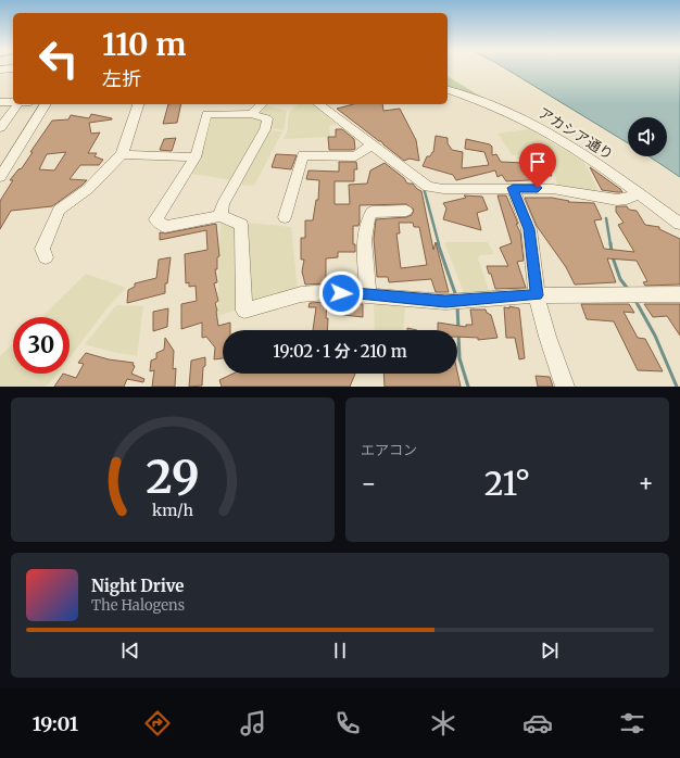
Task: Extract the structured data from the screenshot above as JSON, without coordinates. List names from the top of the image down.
{
  "streets": {
    "street": ["アカシア通り"]
  },
  "page": {
    "turn": ["110 m", "左折"],
    "limit": "30",
    "trip": "19:02 · 1 分 · 210 m",
    "tile": "エアコン",
    "heat": ["−", "21°", "+"],
    "song": ["Night Drive", "The Halogens"],
    "tabs": "19:01",
    "gauge": ["29", "km/h"]
  }
}
